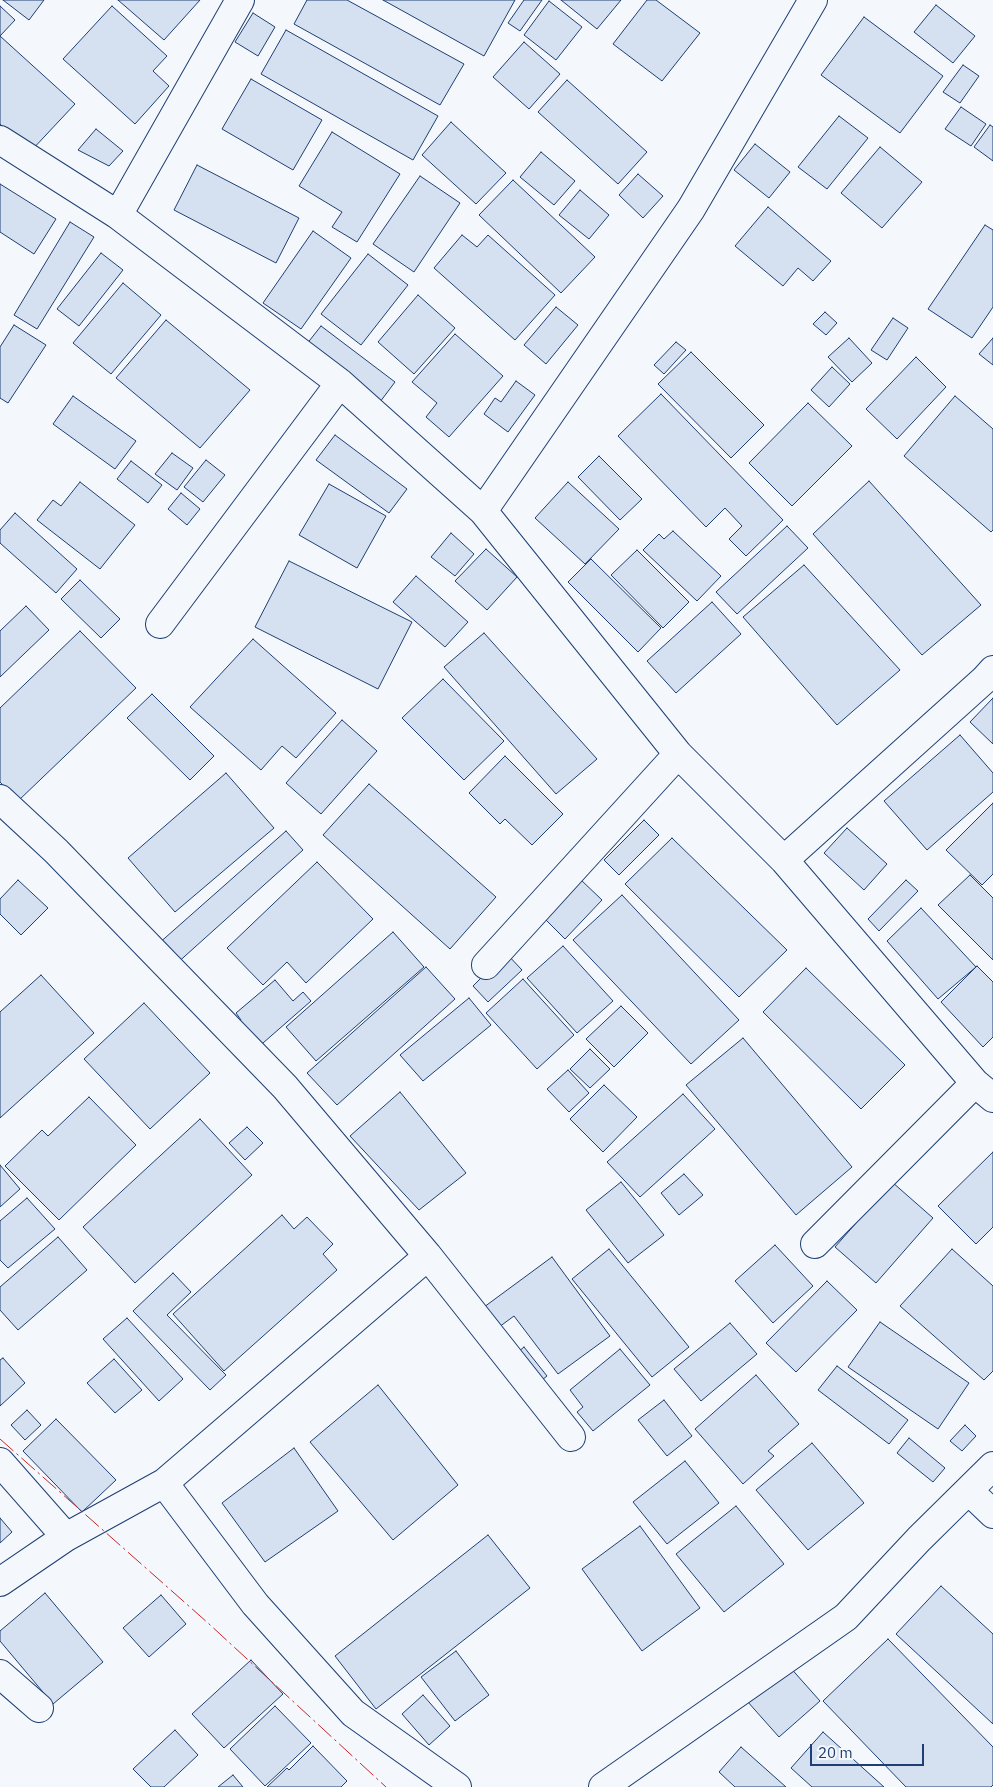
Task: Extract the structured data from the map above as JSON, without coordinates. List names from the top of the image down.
{
  "scale_bar": "20 m"
}
